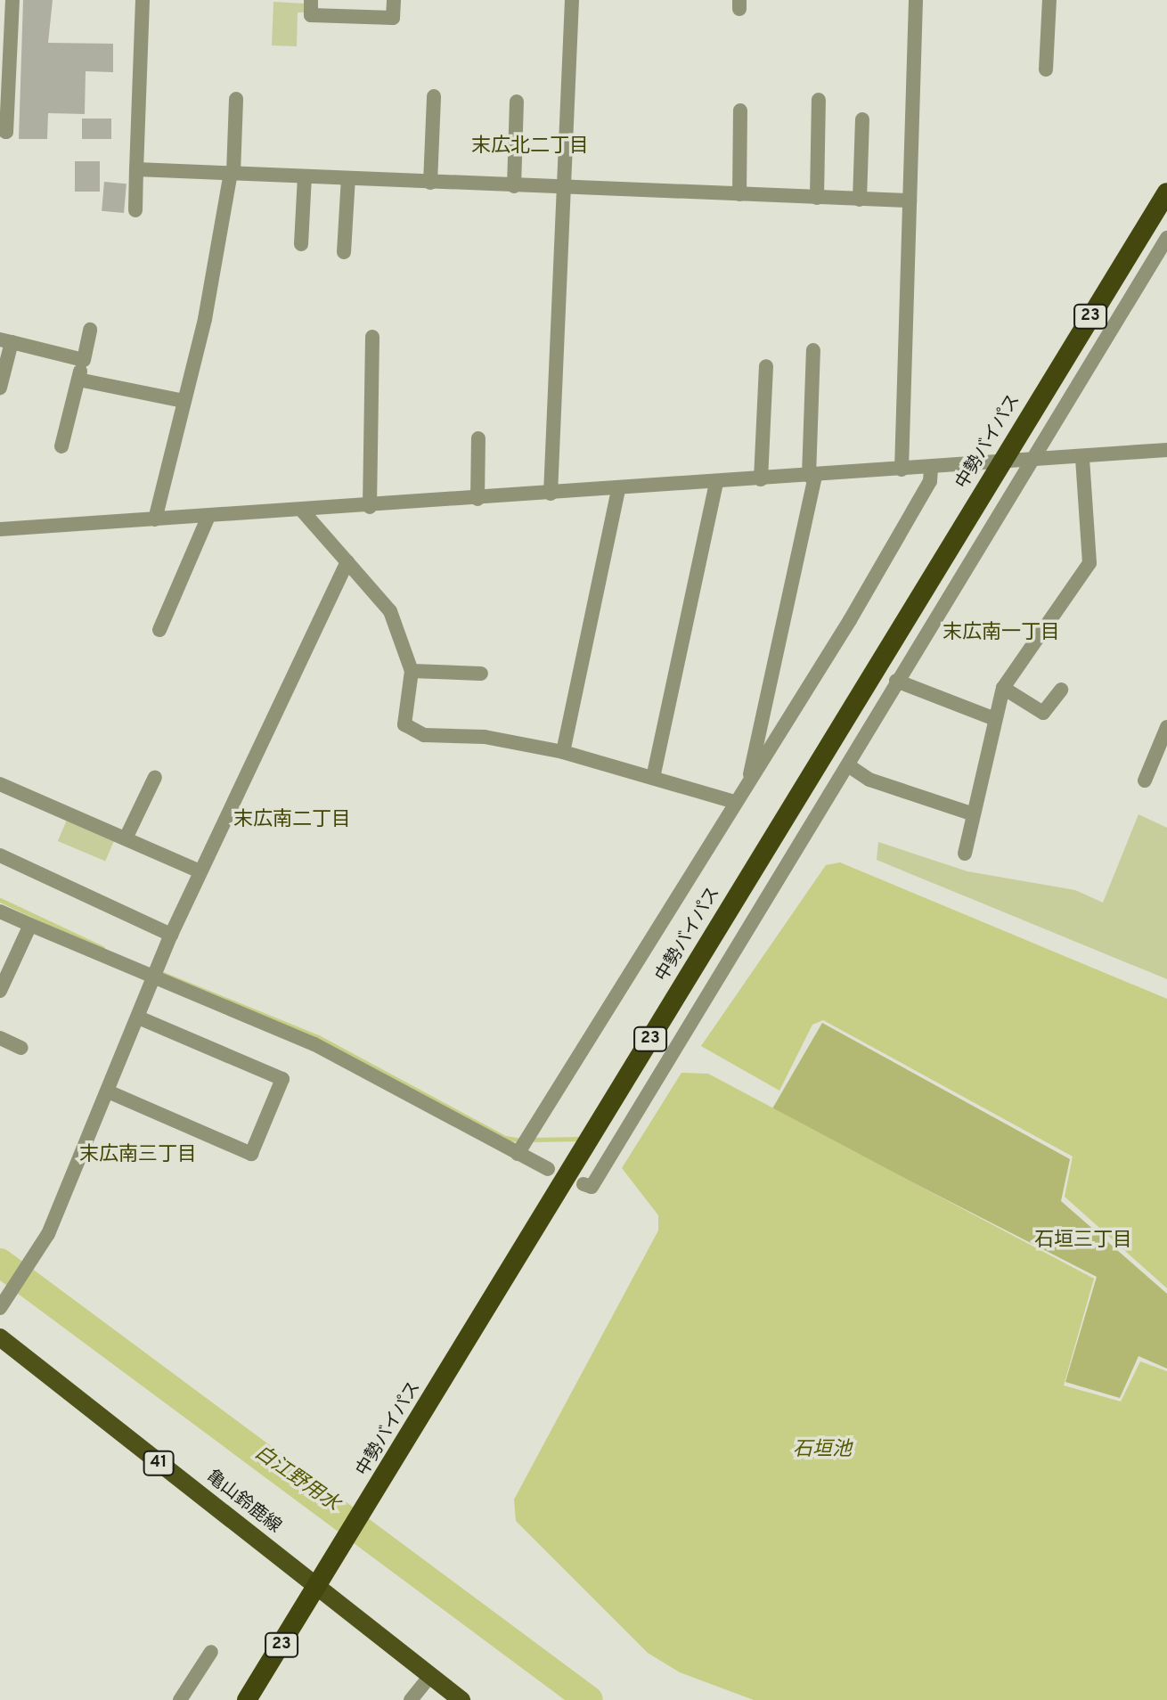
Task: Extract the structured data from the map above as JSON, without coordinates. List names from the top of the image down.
{
  "streets": {
    "highway": ["23", "中勢バイパス"],
    "main road": ["41", "亀山鈴鹿線"]
  },
  "crossings": [
    ["中勢バイパス", "亀山鈴鹿線"]
  ],
  "districts": [
    "末広北二丁目",
    "末広南一丁目",
    "末広南二丁目",
    "末広南三丁目",
    "石垣三丁目"
  ],
  "water": ["石垣池", "白江野用水"]
}
